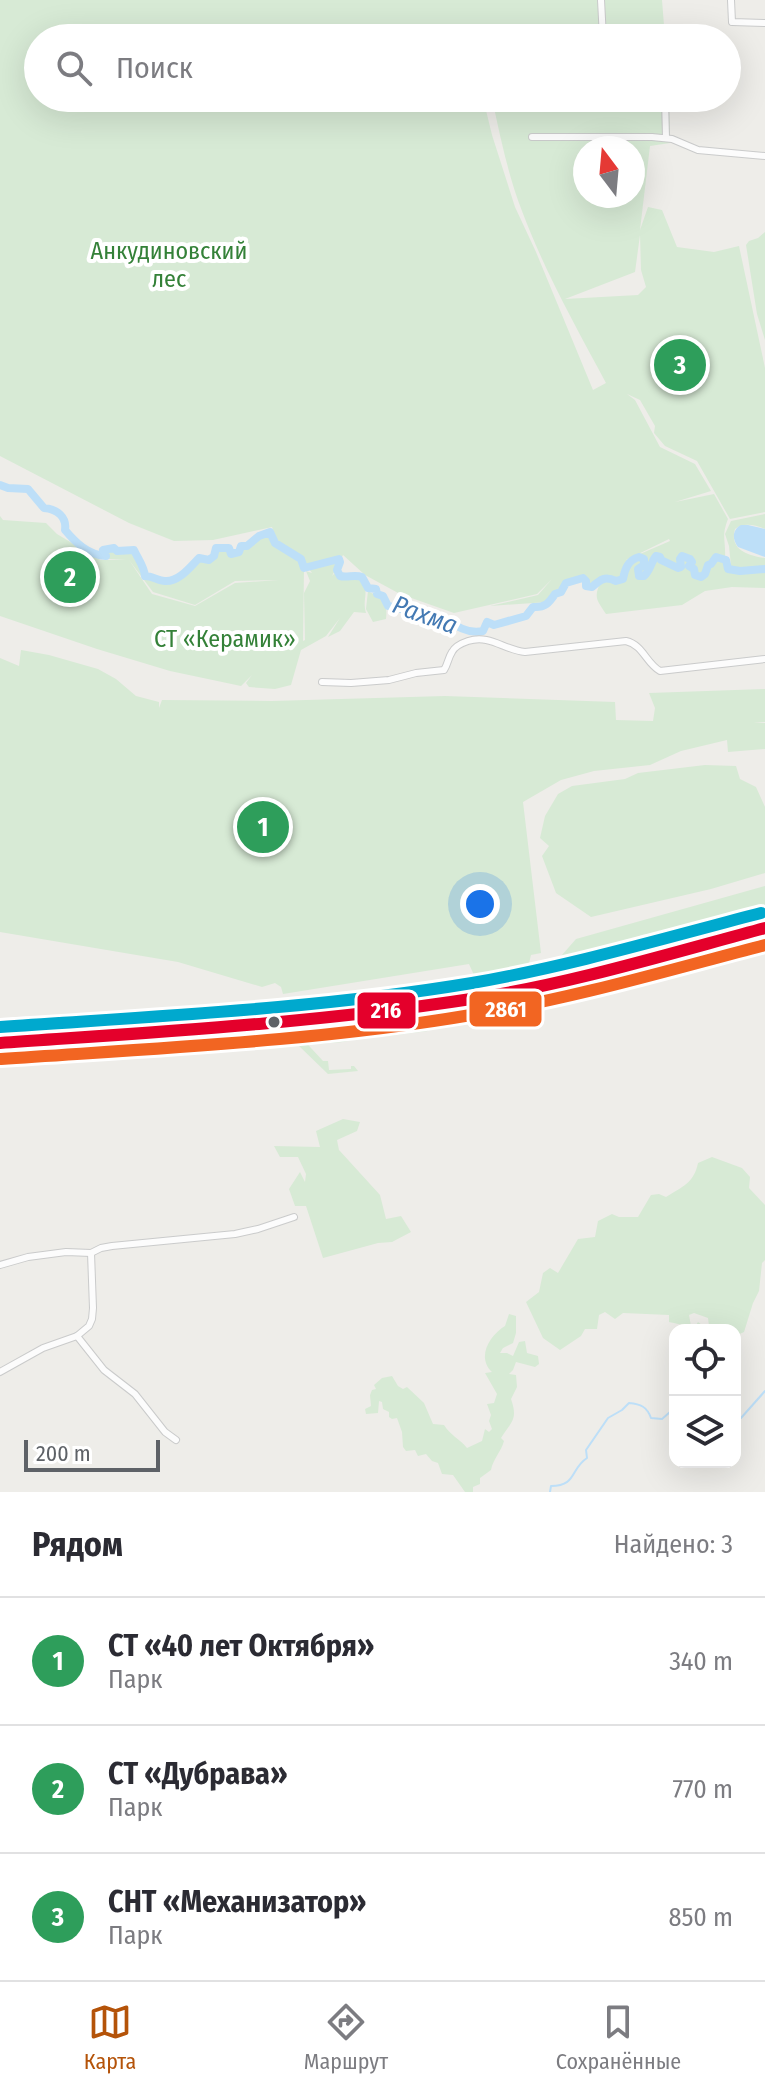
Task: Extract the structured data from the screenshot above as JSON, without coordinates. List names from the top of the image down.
{
  "water": ["Рахма"],
  "parks": ["Анкудиновский лес", "СТ «Керамик»"],
  "lines": ["transit line 216", "transit line 2861"],
  "scale_bar": "200 m",
  "north": "top",
  "page": {
    "search": "Поиск",
    "pins": ["3", "2", "1"],
    "scale": "200 m",
    "heading": ["Рядом", "Найдено: 3"],
    "list": [
      {
        "mark": "1",
        "name": "СТ «40 лет Октября»",
        "note": "Парк",
        "value": "340 m"
      },
      {
        "mark": "2",
        "name": "СТ «Дубрава»",
        "note": "Парк",
        "value": "770 m"
      },
      {
        "mark": "3",
        "name": "СНТ «Механизатор»",
        "note": "Парк",
        "value": "850 m"
      }
    ],
    "nav": ["Карта", "Маршрут", "Сохранённые"]
  }
}
